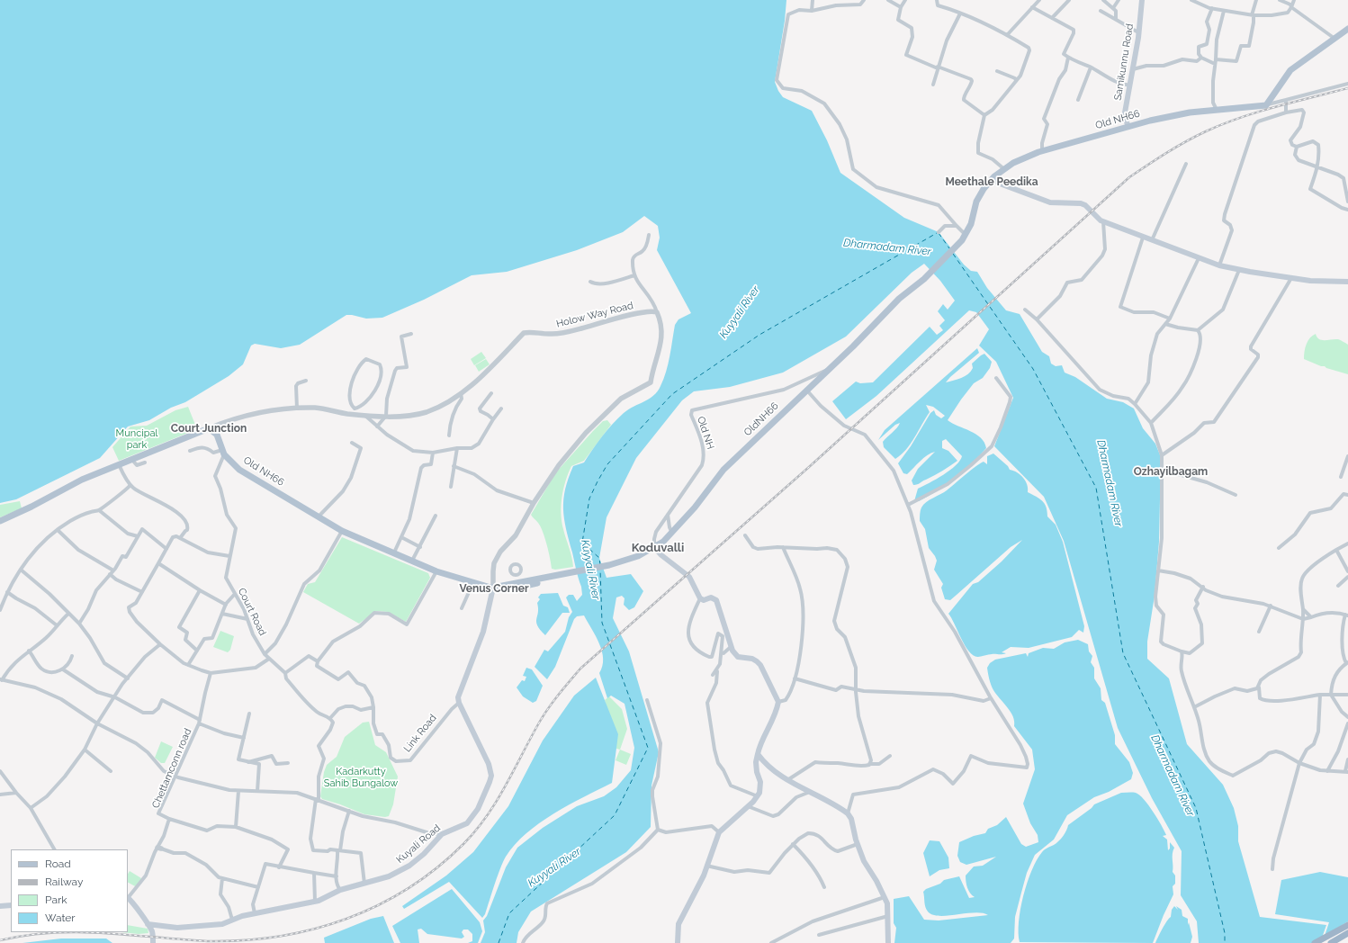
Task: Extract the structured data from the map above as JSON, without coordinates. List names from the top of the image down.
{
  "streets": {
    "main road": [
      "Samikunnu Road",
      "Old NH66",
      "OldNH66",
      "Kuyali Road"
    ],
    "street": [
      "Holow Way Road",
      "Old NH",
      "Court Road",
      "Link Road",
      "Chettamconn road"
    ]
  },
  "crossings": [
    ["Samikunnu Road", "Old NH66"],
    ["Old NH66", "Holow Way Road"],
    ["Old NH66", "OldNH66"],
    ["Old NH66", "Court Road"],
    ["OldNH66", "Old NH"],
    ["Link Road", "Kuyali Road"]
  ],
  "districts": [
    "Meethale Peedika",
    "Court Junction",
    "Ozhayilbagam",
    "Koduvalli",
    "Venus Corner"
  ],
  "water": ["Dharmadam River", "Kuyyali River"],
  "parks": ["Muncipal park", "Kadarkutty Sahib Bungalow"],
  "legend": [
    "Road",
    "Railway",
    "Park",
    "Water"
  ]
}
